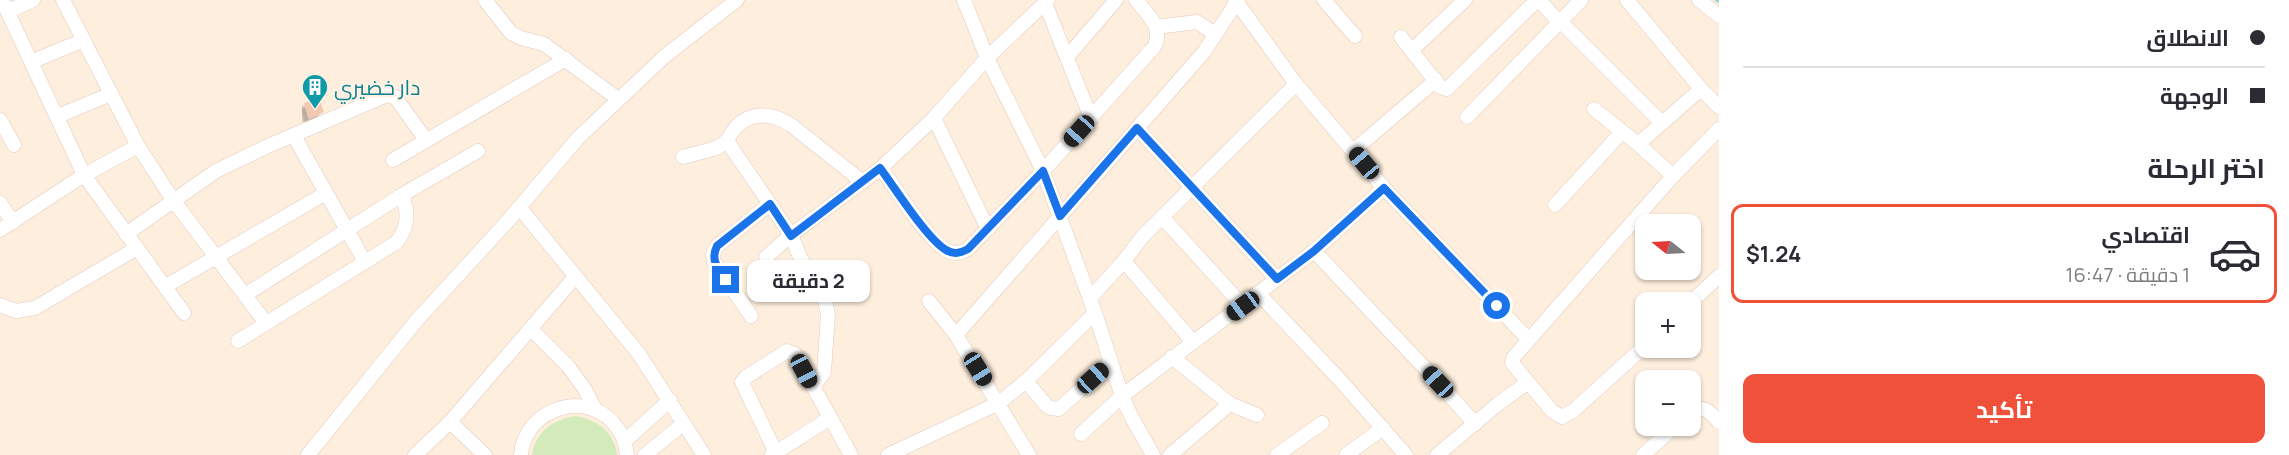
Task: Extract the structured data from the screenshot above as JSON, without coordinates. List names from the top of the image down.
{
  "places": {
    "building": ["دار خضيري"]
  },
  "north": "left",
  "page": {
    "banner": ["الانطلاق", "الوجهة"],
    "heading": "اختر الرحلة",
    "list": [
      {
        "name": "اقتصادي",
        "note": "1 دقيقة · 16:47",
        "value": "$1.24"
      }
    ],
    "map_buttons": ["+", "−"],
    "bubble": "2 دقيقة",
    "buttons": "تأكيد"
  }
}
